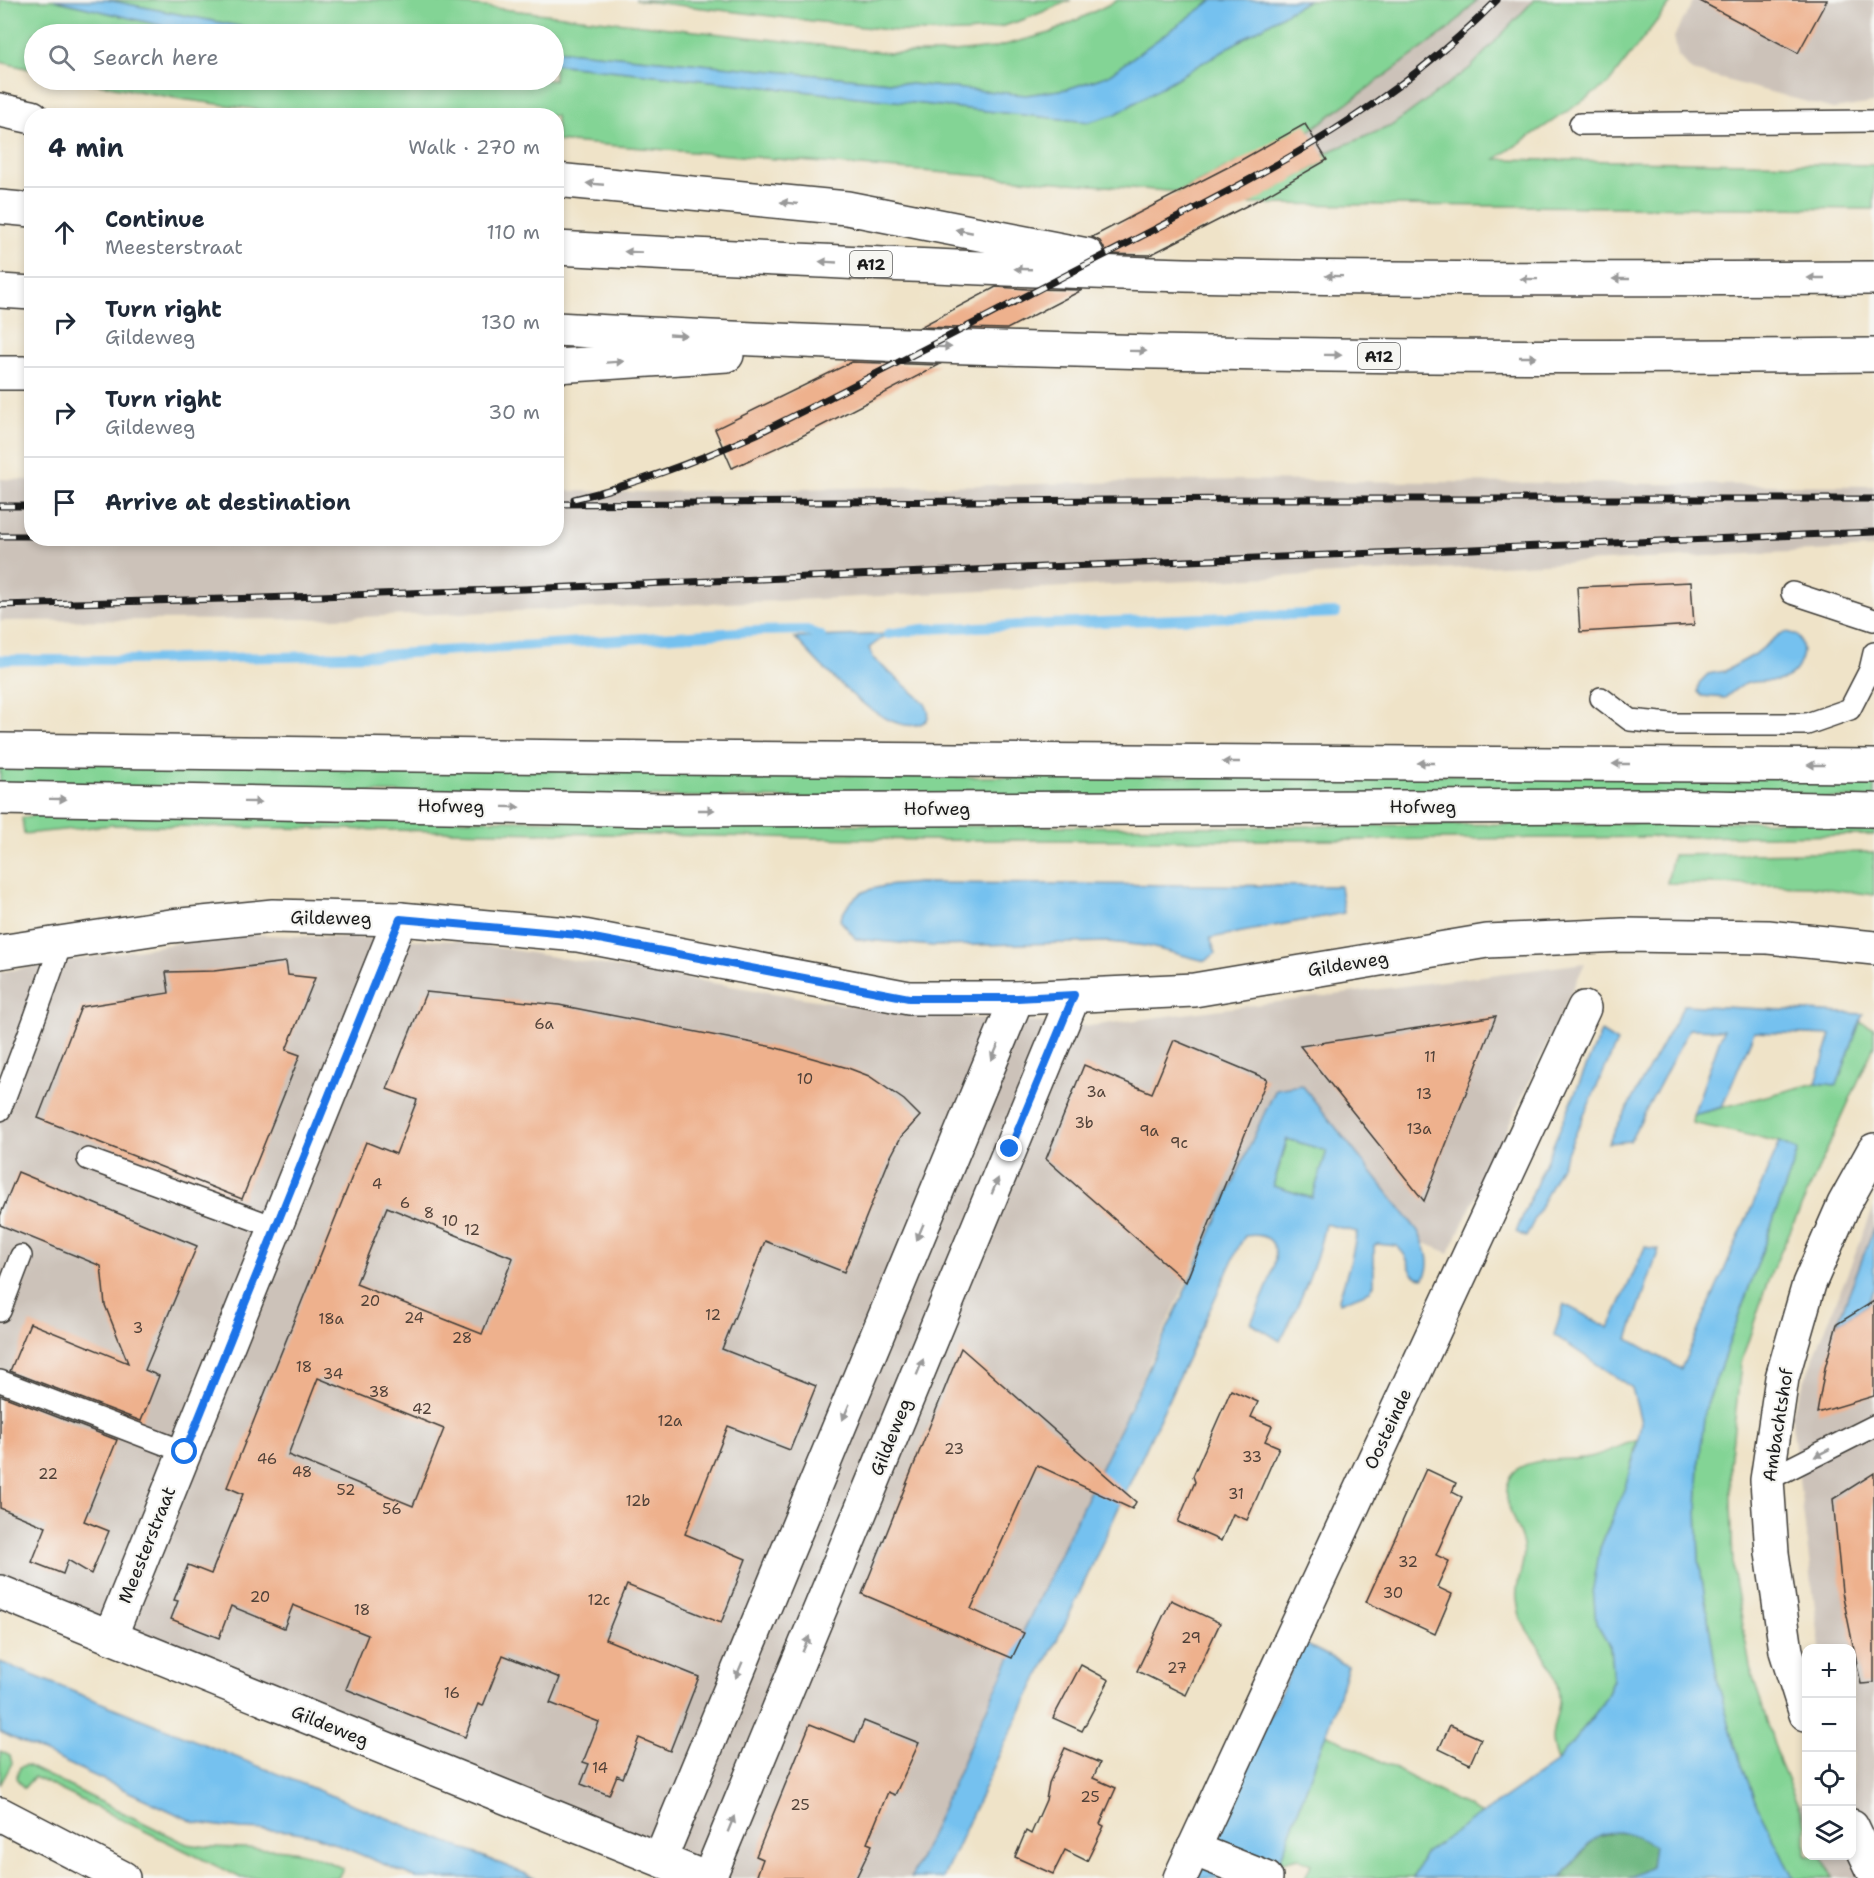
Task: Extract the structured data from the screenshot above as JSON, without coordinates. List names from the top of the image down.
{
  "streets": {
    "main road": [
      "A12",
      "Hofweg",
      "Gildeweg",
      "Ambachtshof",
      "Oosteinde",
      "Meesterstraat"
    ]
  },
  "crossings": [
    ["Gildeweg", "Meesterstraat"]
  ],
  "house_numbers": [
    "6a",
    "11",
    "10",
    "3a",
    "13",
    "3b",
    "13a",
    "9a",
    "9c",
    "4",
    "6",
    "8",
    "10",
    "12",
    "20",
    "12",
    "24",
    "18a",
    "3",
    "28",
    "18",
    "34",
    "38",
    "42",
    "12a",
    "23",
    "33",
    "46",
    "48",
    "22",
    "52",
    "31",
    "12b",
    "56",
    "32",
    "30",
    "20",
    "12c",
    "18",
    "29",
    "27",
    "16",
    "14",
    "25",
    "25"
  ],
  "page": {
    "search": "Search here",
    "heading": ["4 min", "Walk · 270 m"],
    "list": [
      ["Continue", "Meesterstraat", "110 m"],
      ["Turn right", "Gildeweg", "130 m"],
      ["Turn right", "Gildeweg", "30 m"],
      "Arrive at destination"
    ],
    "map_buttons": ["+", "−"]
  }
}
